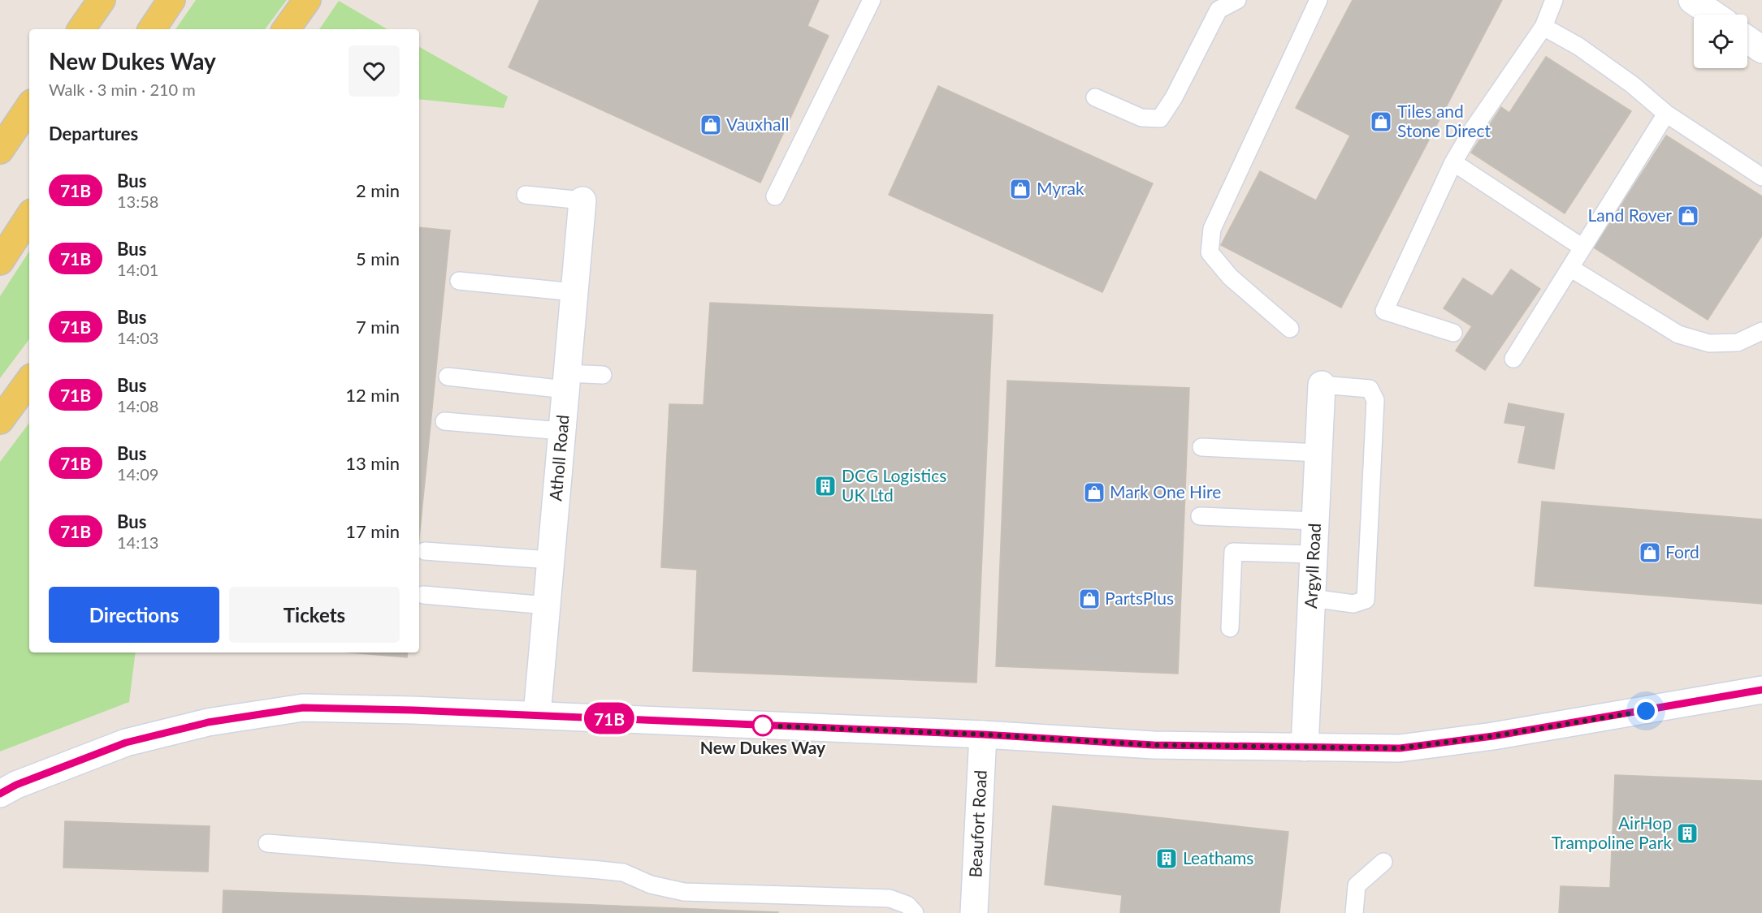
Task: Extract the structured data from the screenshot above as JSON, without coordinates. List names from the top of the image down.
{
  "streets": {
    "street": ["Atholl Road", "Argyll Road", "Beaufort Road"]
  },
  "places": {
    "shop": [
      "Tiles and Stone Direct",
      "Vauxhall",
      "Myrak",
      "Land Rover",
      "Mark One Hire",
      "Ford",
      "PartsPlus"
    ],
    "building": ["DCG Logistics UK Ltd", "AirHop Trampoline Park", "Leathams"],
    "other": ["New Dukes Way"]
  },
  "lines": ["bus line 71B"],
  "page": {
    "on_map": "71B",
    "heading": [
      ["New Dukes Way", "Walk · 3 min · 210 m"],
      "Departures"
    ],
    "list": [
      {
        "mark": "71B",
        "name": "Bus",
        "note": "13:58",
        "value": "2 min"
      },
      {
        "mark": "71B",
        "name": "Bus",
        "note": "14:01",
        "value": "5 min"
      },
      {
        "mark": "71B",
        "name": "Bus",
        "note": "14:03",
        "value": "7 min"
      },
      {
        "mark": "71B",
        "name": "Bus",
        "note": "14:08",
        "value": "12 min"
      },
      {
        "mark": "71B",
        "name": "Bus",
        "note": "14:09",
        "value": "13 min"
      },
      {
        "mark": "71B",
        "name": "Bus",
        "note": "14:13",
        "value": "17 min"
      }
    ],
    "buttons": ["Directions", "Tickets"]
  }
}
